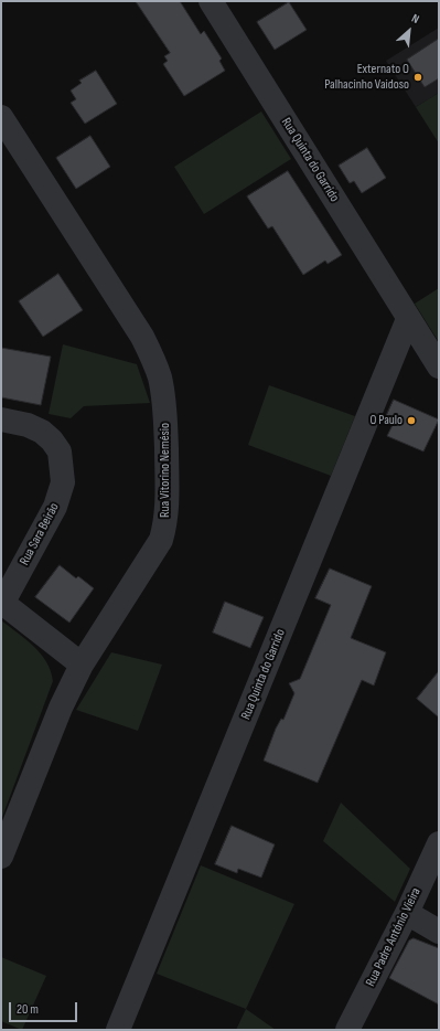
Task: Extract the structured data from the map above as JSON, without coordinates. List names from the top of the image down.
{
  "streets": {
    "street": [
      "Rua Quinta do Garrido",
      "Rua Vitorino Nemésio",
      "Rua Sara Beirão",
      "Rua Padre António Vieira"
    ]
  },
  "places": ["Externato O Palhacinho Vaidoso", "O Paulo"],
  "scale_bar": "20 m",
  "north": "top right"
}
